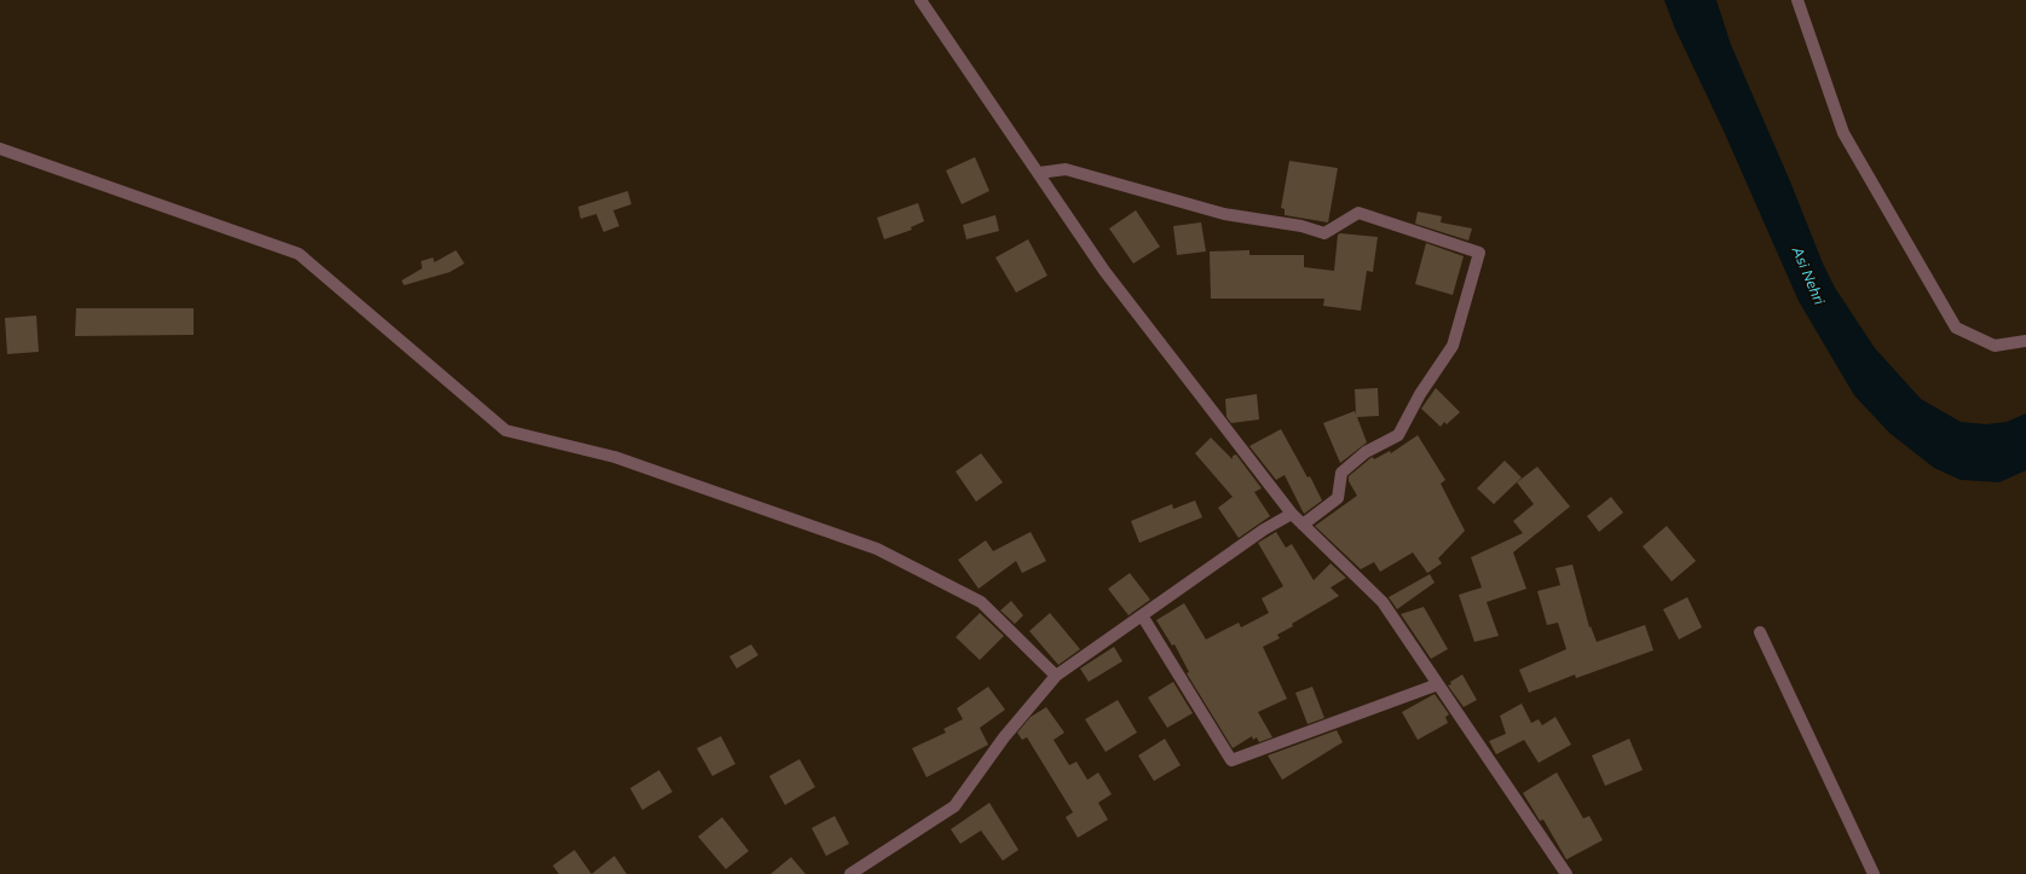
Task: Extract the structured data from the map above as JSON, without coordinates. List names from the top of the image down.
{
  "water": ["Asi Nehri"]
}
